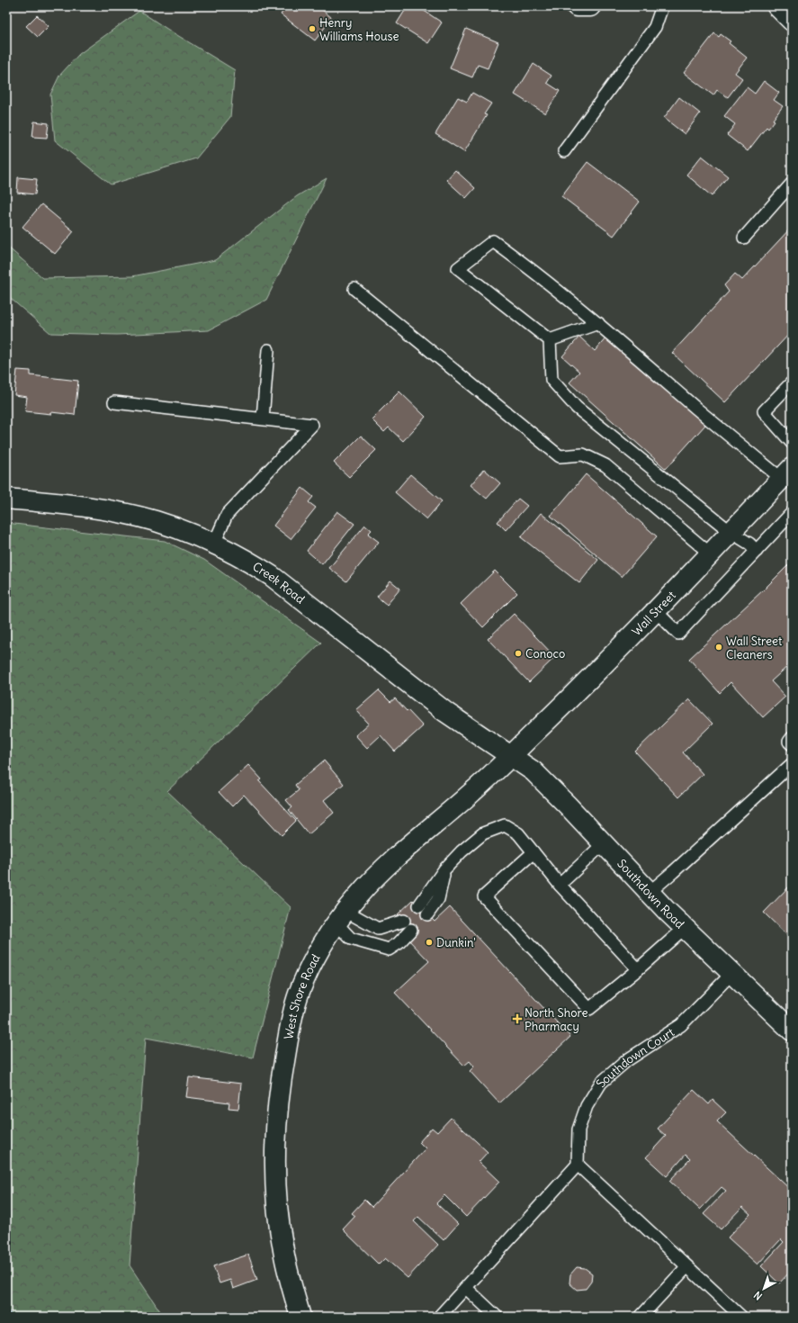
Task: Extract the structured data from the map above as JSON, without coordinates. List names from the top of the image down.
{
  "streets": {
    "street": [
      "Creek Road",
      "Wall Street",
      "Southdown Road",
      "West Shore Road"
    ],
    "lane": ["Southdown Court"]
  },
  "crossings": [
    ["Creek Road", "Wall Street"],
    ["Creek Road", "Southdown Road"],
    ["Creek Road", "West Shore Road"],
    ["Wall Street", "Southdown Road"],
    ["Wall Street", "West Shore Road"],
    ["Southdown Road", "West Shore Road"],
    ["Southdown Road", "Southdown Court"]
  ],
  "places": {
    "other": [
      "Henry Williams House",
      "Wall Street Cleaners",
      "Conoco",
      "Dunkin'"
    ],
    "health": ["North Shore Pharmacy"]
  },
  "north": "bottom left"
}
